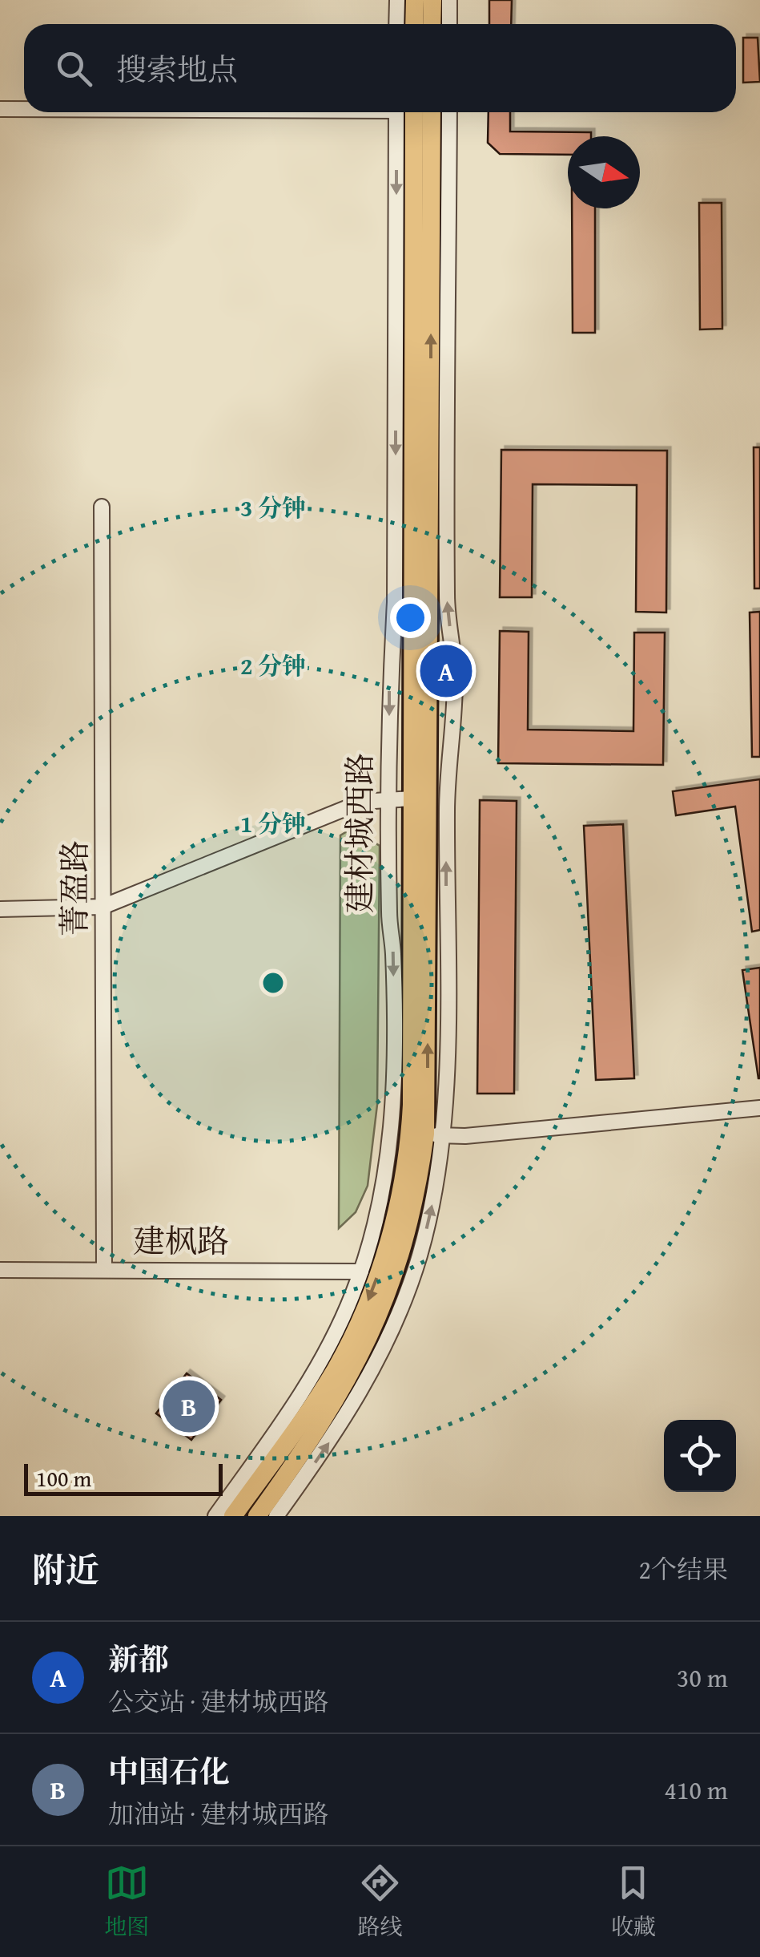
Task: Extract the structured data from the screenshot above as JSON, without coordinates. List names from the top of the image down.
{
  "streets": {
    "main road": ["建材城西路"],
    "street": ["菁盈路", "建枫路"]
  },
  "crossings": [
    ["建材城西路", "建枫路"],
    ["菁盈路", "建枫路"]
  ],
  "scale_bar": "100 m",
  "north": "right",
  "page": {
    "search": "搜索地点",
    "pins": ["A", "B"],
    "scale": "100 m",
    "heading": ["附近", "2个结果"],
    "list": [
      {
        "mark": "A",
        "name": "新都",
        "note": "公交站 · 建材城西路",
        "value": "30 m"
      },
      {
        "mark": "B",
        "name": "中国石化",
        "note": "加油站 · 建材城西路",
        "value": "410 m"
      }
    ],
    "nav": ["地图", "路线", "收藏"]
  },
  "rings": ["3 分钟", "2 分钟", "1 分钟"]
}
